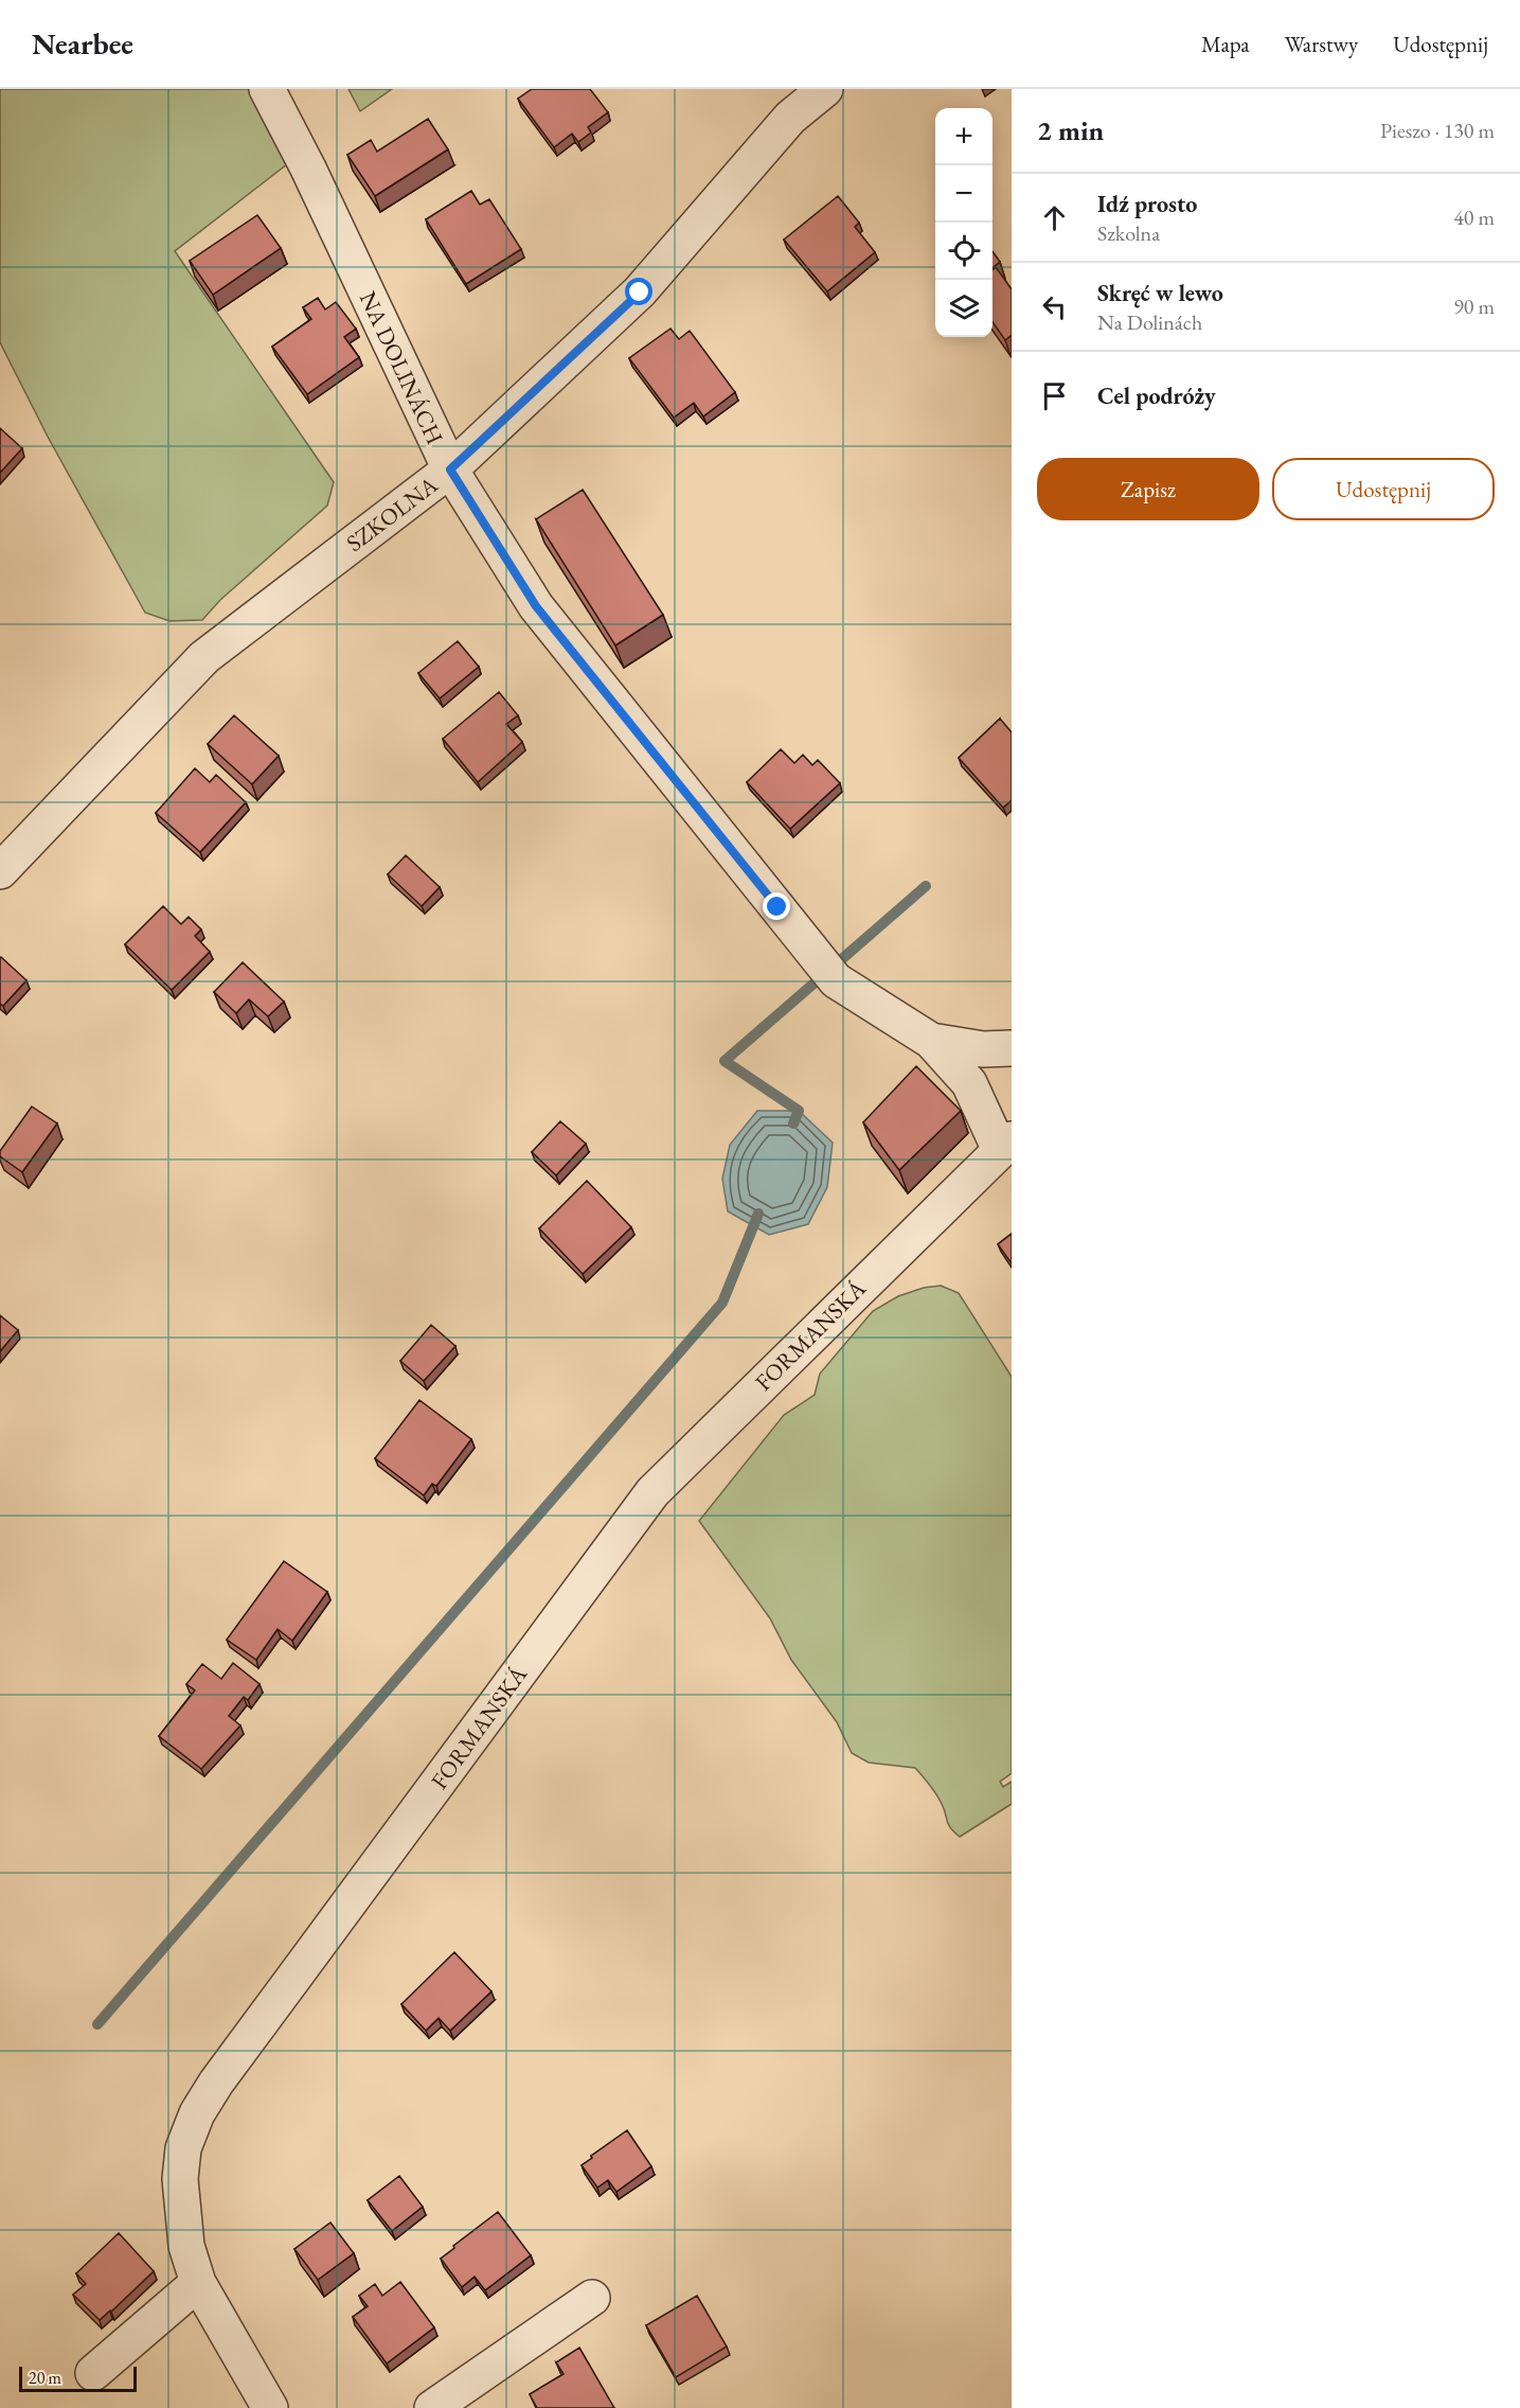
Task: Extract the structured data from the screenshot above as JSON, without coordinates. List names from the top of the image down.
{
  "streets": {
    "street": ["NA DOLINÁCH", "SZKOLNA", "FORMANSKÁ"]
  },
  "crossings": [
    ["NA DOLINÁCH", "SZKOLNA"],
    ["NA DOLINÁCH", "FORMANSKÁ"]
  ],
  "scale_bar": "20 m",
  "page": {
    "header": "Nearbee",
    "nav": ["Mapa", "Warstwy", "Udostępnij"],
    "heading": ["2 min", "Pieszo · 130 m"],
    "map_buttons": ["+", "−"],
    "list": [
      ["Idź prosto", "Szkolna", "40 m"],
      ["Skręć w lewo", "Na Dolinách", "90 m"],
      "Cel podróży"
    ],
    "buttons": ["Zapisz", "Udostępnij"],
    "scale": "20 m"
  }
}
